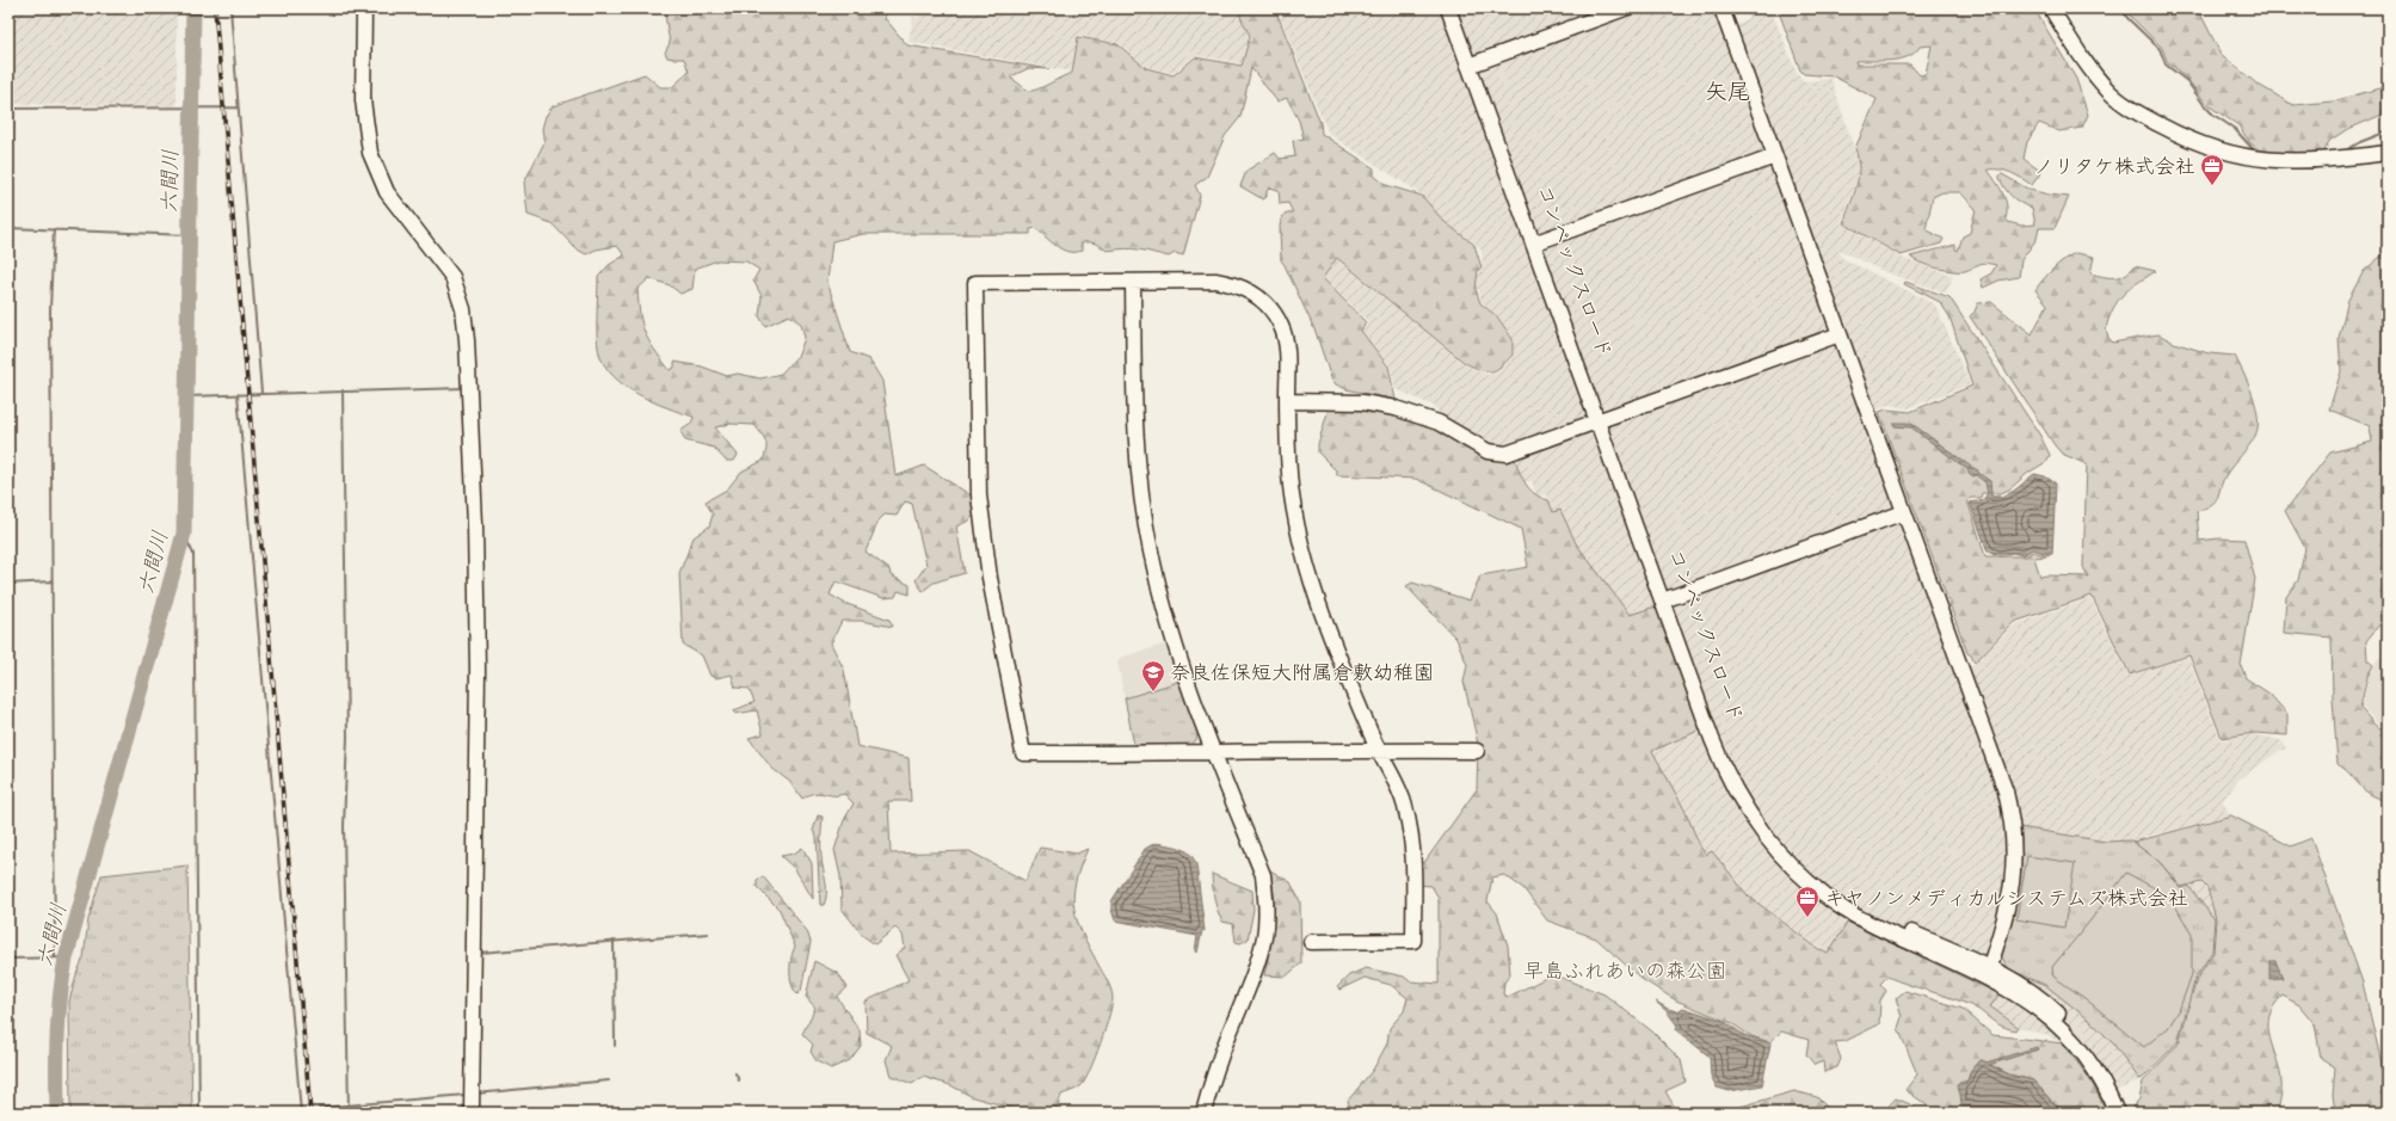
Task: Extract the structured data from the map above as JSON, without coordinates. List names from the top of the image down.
{
  "streets": {
    "street": ["コンベックスロード"]
  },
  "districts": ["矢尾"],
  "water": ["六間川"],
  "parks": ["早島ふれあいの森公園"],
  "places": {
    "office": ["ノリタケ株式会社", "キヤノンメディカルシステムズ株式会社"],
    "school or university": ["奈良佐保短大附属倉敷幼稚園"]
  }
}
